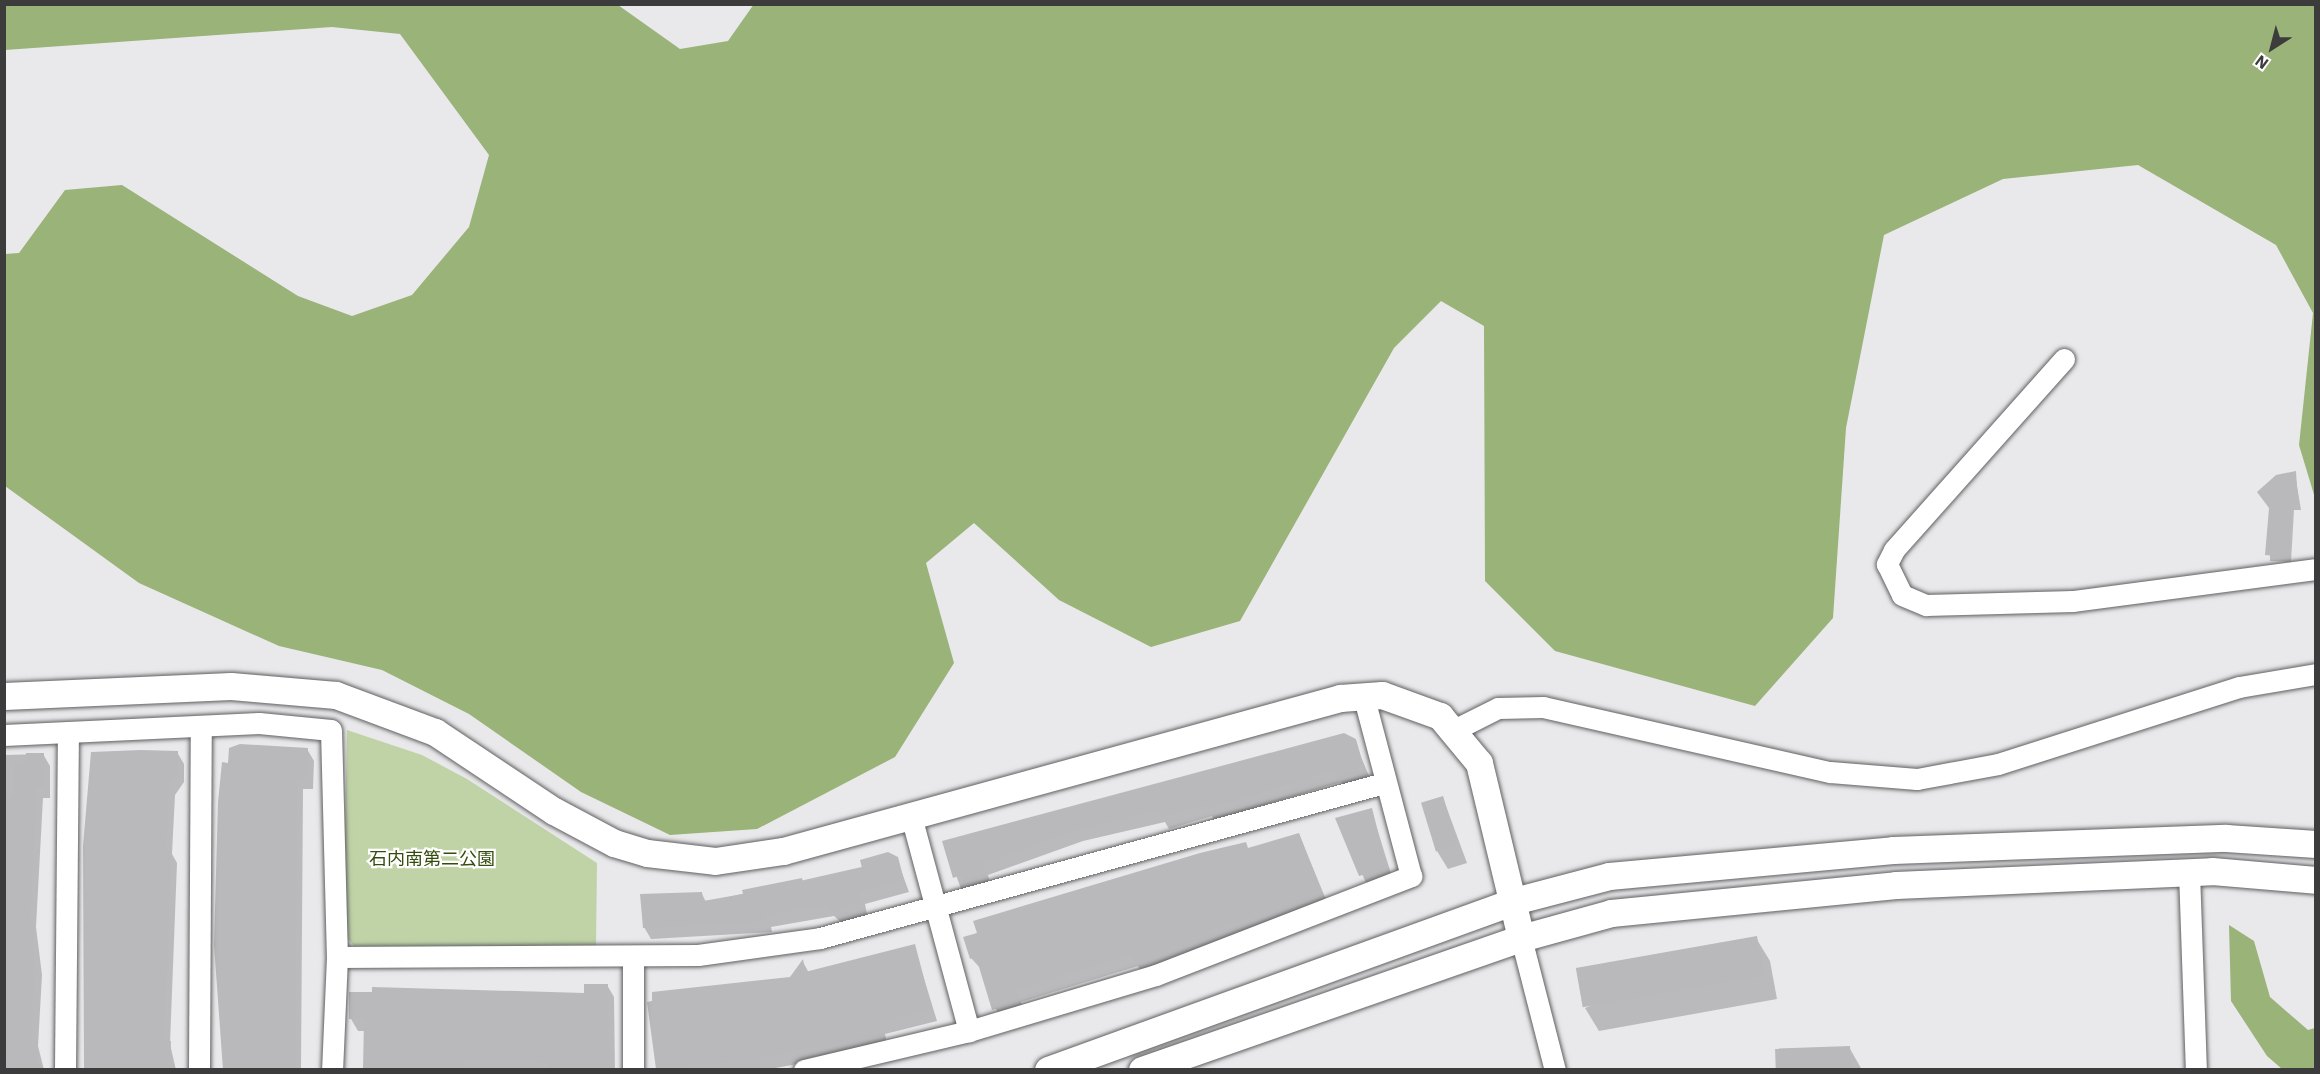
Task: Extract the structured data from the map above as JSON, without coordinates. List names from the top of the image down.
{
  "parks": ["石内南第二公園"],
  "north": "bottom left"
}
